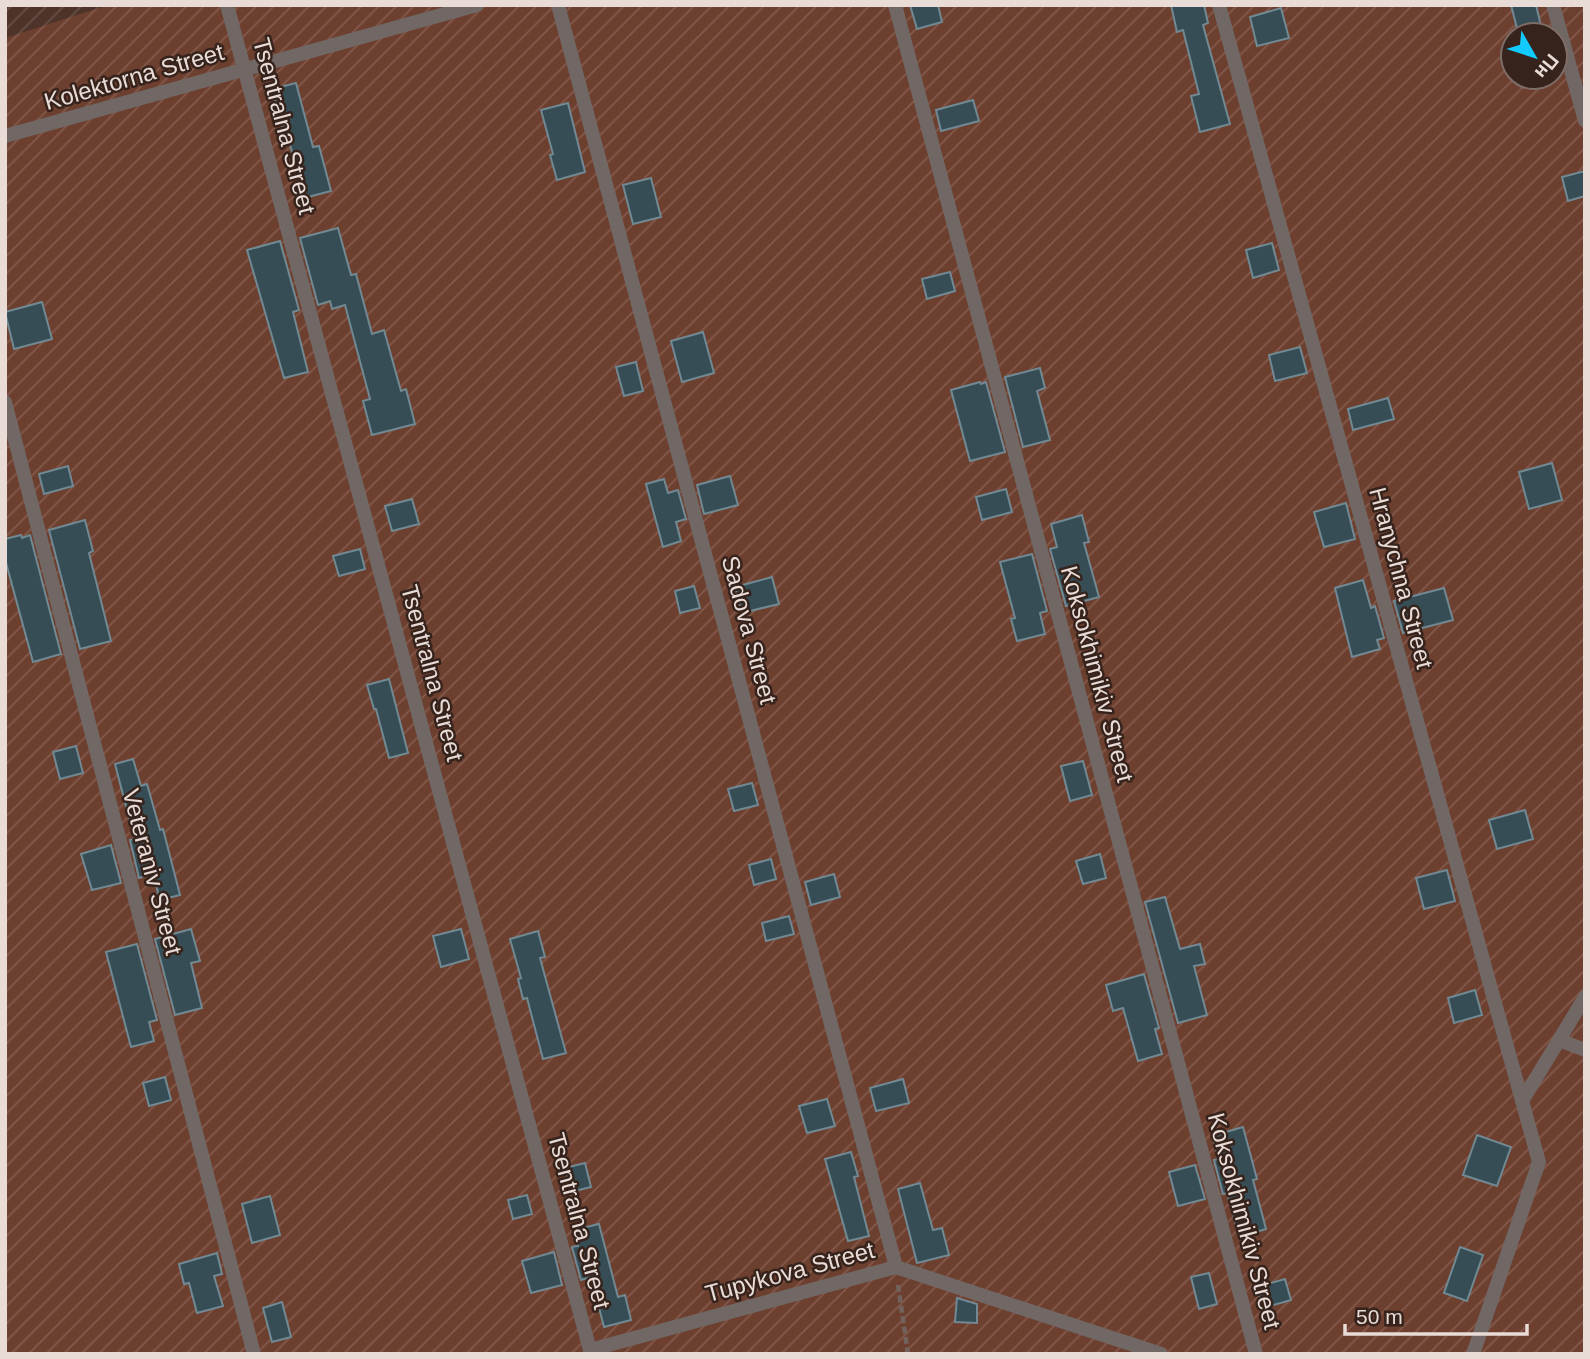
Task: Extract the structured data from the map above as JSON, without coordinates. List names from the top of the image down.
{
  "streets": {
    "lane": [
      "Kolektorna Street",
      "Tsentralna Street",
      "Hranychna Street",
      "Sadova Street",
      "Koksokhimikiv Street",
      "Veteraniv Street",
      "Tupykova Street"
    ]
  },
  "crossings": [
    ["Kolektorna Street", "Tsentralna Street"],
    ["Tsentralna Street", "Tupykova Street"],
    ["Sadova Street", "Tupykova Street"]
  ],
  "scale_bar": "50 m",
  "north": "bottom right"
}
